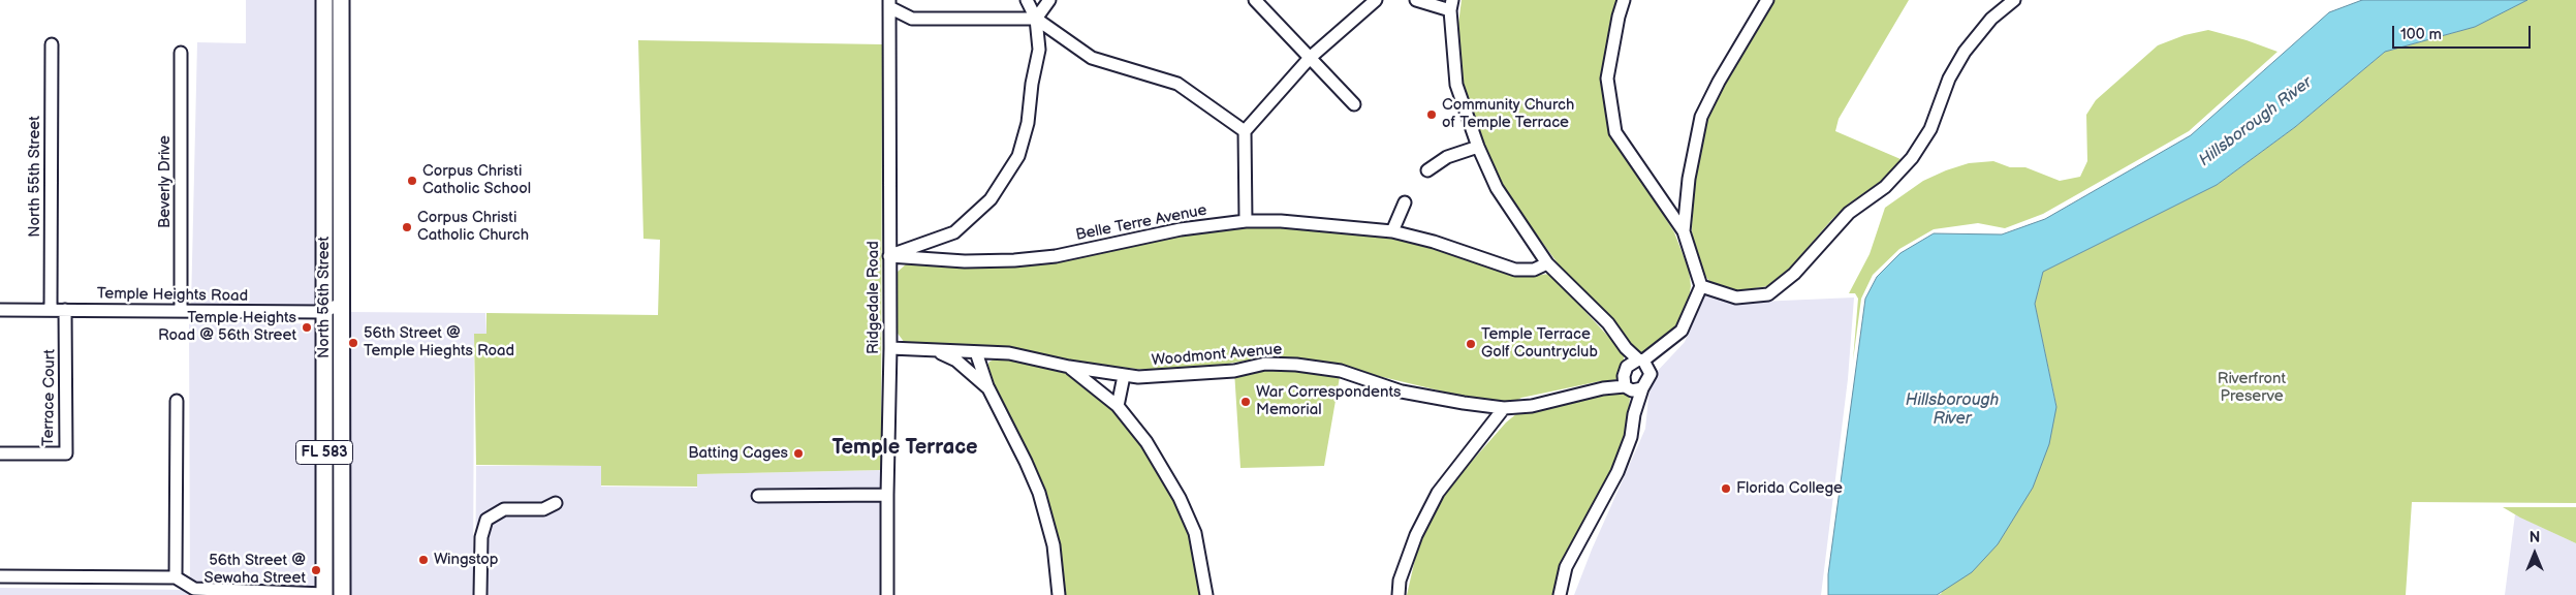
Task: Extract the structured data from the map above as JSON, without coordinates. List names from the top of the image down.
{
  "streets": {
    "main road": ["North 56th Street", "FL 583"],
    "street": [
      "North 55th Street",
      "Beverly Drive",
      "Belle Terre Avenue",
      "Temple Heights Road",
      "Ridgedale Road",
      "Woodmont Avenue",
      "Terrace Court"
    ]
  },
  "crossings": [
    ["North 55th Street", "Temple Heights Road"],
    ["Beverly Drive", "Temple Heights Road"],
    ["Belle Terre Avenue", "Ridgedale Road"],
    ["Temple Heights Road", "North 56th Street"],
    ["Temple Heights Road", "Terrace Court"],
    ["Ridgedale Road", "Woodmont Avenue"]
  ],
  "districts": ["Temple Terrace"],
  "water": ["Hillsborough River"],
  "parks": ["Riverfront Preserve"],
  "places": [
    "Community Church of Temple Terrace",
    "Corpus Christi Catholic School",
    "Corpus Christi Catholic Church",
    "Temple Heights Road @ 56th Street",
    "56th Street @ Temple Hieghts Road",
    "Temple Terrace Golf Countryclub",
    "War Correspondents Memorial",
    "Batting Cages",
    "Florida College",
    "Wingstop",
    "56th Street @ Sewaha Street"
  ],
  "scale_bar": "100 m",
  "north": "top"
}
